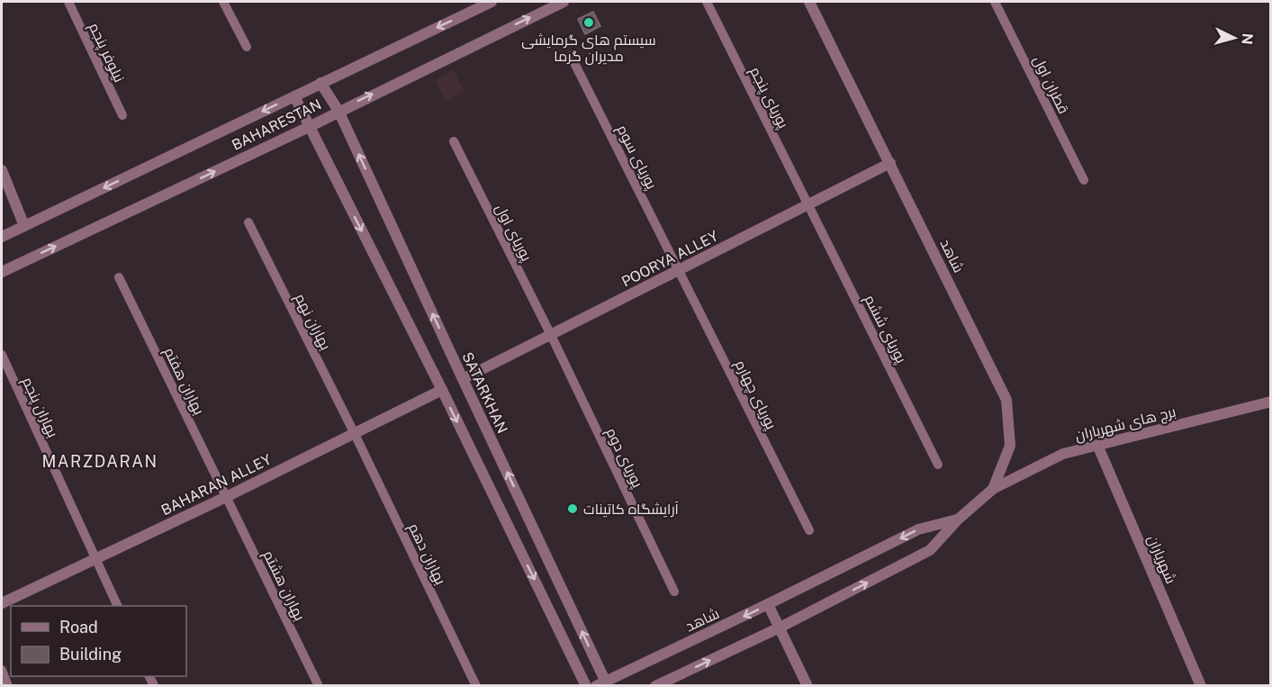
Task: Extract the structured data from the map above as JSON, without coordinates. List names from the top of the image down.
{
  "streets": {
    "street": [
      "BAHARESTAN",
      "شاهد",
      "POORYA ALLEY",
      "SATARKHAN",
      "برج های شهریاران",
      "BAHARAN ALLEY",
      "شهریاران"
    ],
    "lane": [
      "نیلوفر پنجم",
      "قطران اول",
      "پوریای پنجم",
      "پوریای سوم",
      "پوریای اول",
      "بهاران نهم",
      "پوریای ششم",
      "بهاران هفتم",
      "پوریای چهارم",
      "بهاران پنجم",
      "پوریای دوم",
      "بهاران دهم",
      "بهاران هشتم"
    ]
  },
  "crossings": [
    ["پوریای پنجم", "POORYA ALLEY"],
    ["پوریای پنجم", "پوریای ششم"],
    ["BAHARESTAN", "SATARKHAN"],
    ["پوریای سوم", "POORYA ALLEY"],
    ["پوریای سوم", "پوریای چهارم"],
    ["پوریای اول", "POORYA ALLEY"],
    ["پوریای اول", "پوریای دوم"],
    ["شاهد", "POORYA ALLEY"],
    ["شاهد", "SATARKHAN"],
    ["شاهد", "برج های شهریاران"],
    ["POORYA ALLEY", "پوریای ششم"],
    ["POORYA ALLEY", "SATARKHAN"],
    ["POORYA ALLEY", "پوریای چهارم"],
    ["POORYA ALLEY", "پوریای دوم"],
    ["بهاران نهم", "BAHARAN ALLEY"],
    ["بهاران نهم", "بهاران دهم"],
    ["بهاران هفتم", "BAHARAN ALLEY"],
    ["بهاران هفتم", "بهاران هشتم"],
    ["بهاران پنجم", "BAHARAN ALLEY"],
    ["برج های شهریاران", "شهریاران"],
    ["BAHARAN ALLEY", "بهاران دهم"],
    ["BAHARAN ALLEY", "بهاران هشتم"]
  ],
  "districts": ["MARZDARAN"],
  "places": ["سیستم های گرمایشی مدیران گرما", "آرایشگاه کاتینات"],
  "legend": ["Road", "Building"],
  "north": "right"
}
